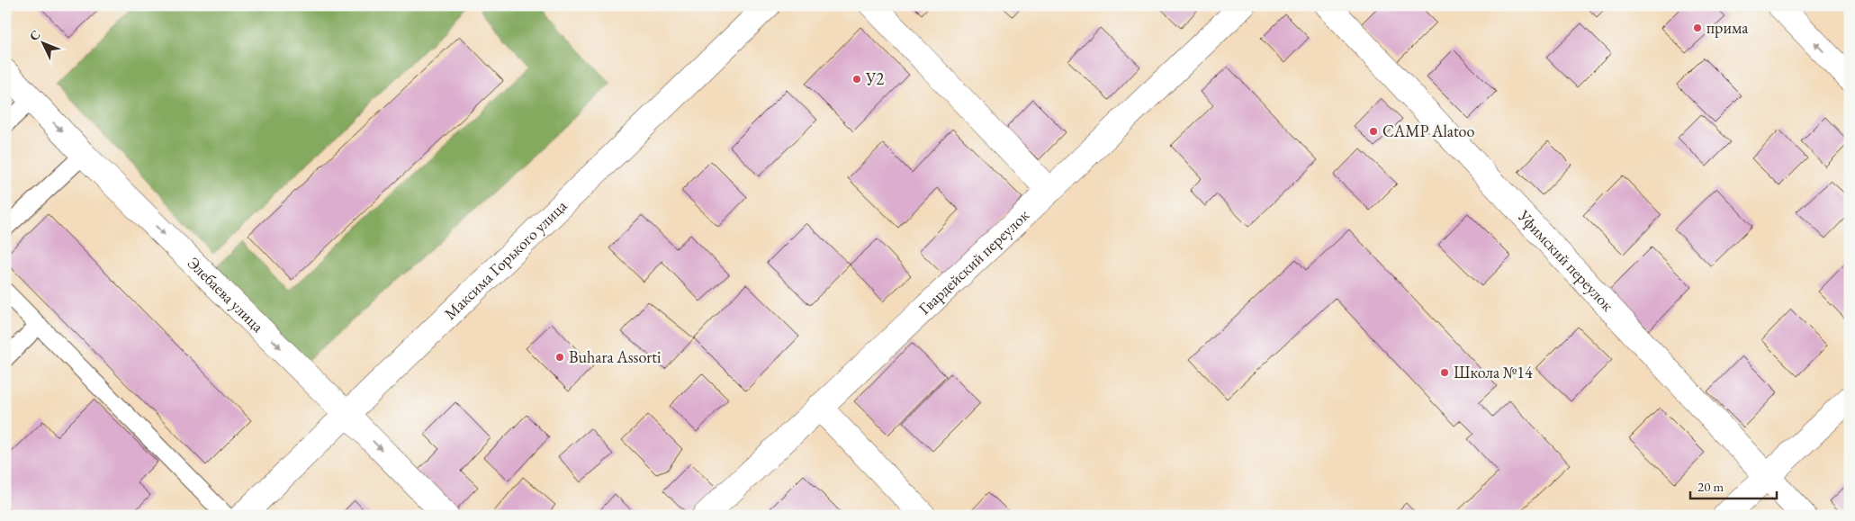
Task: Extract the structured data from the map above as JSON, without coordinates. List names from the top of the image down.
{
  "streets": {
    "street": [
      "Уфимский переулок",
      "Максима Горького улица",
      "Гвардейский переулок",
      "Элебаева улица"
    ]
  },
  "crossings": [
    ["Максима Горького улица", "Элебаева улица"]
  ],
  "one_way": ["Элебаева улица"],
  "places": [
    "прима",
    "У2",
    "CAMP Alatoo",
    "Buhara Assorti",
    "Школа №14"
  ],
  "scale_bar": "20 m",
  "north": "top left"
}
